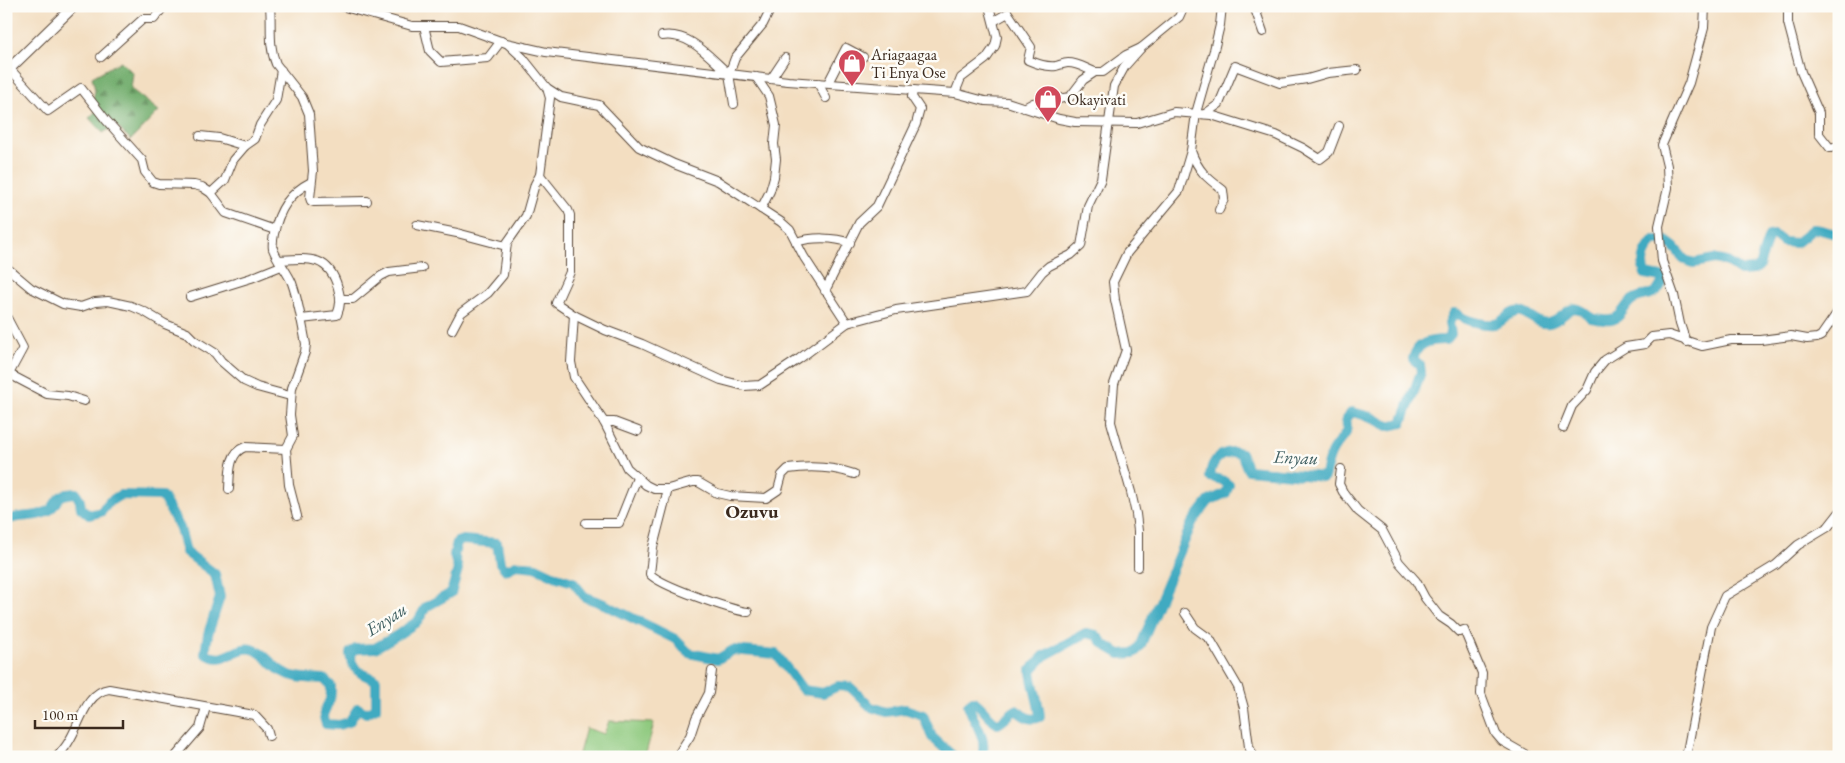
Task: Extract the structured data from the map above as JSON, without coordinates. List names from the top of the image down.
{
  "districts": ["Ozuvu"],
  "water": ["Enyau"],
  "places": {
    "shop": ["Ariagaagaa Ti Enya Ose", "Okayivati"]
  },
  "scale_bar": "100 m"
}
